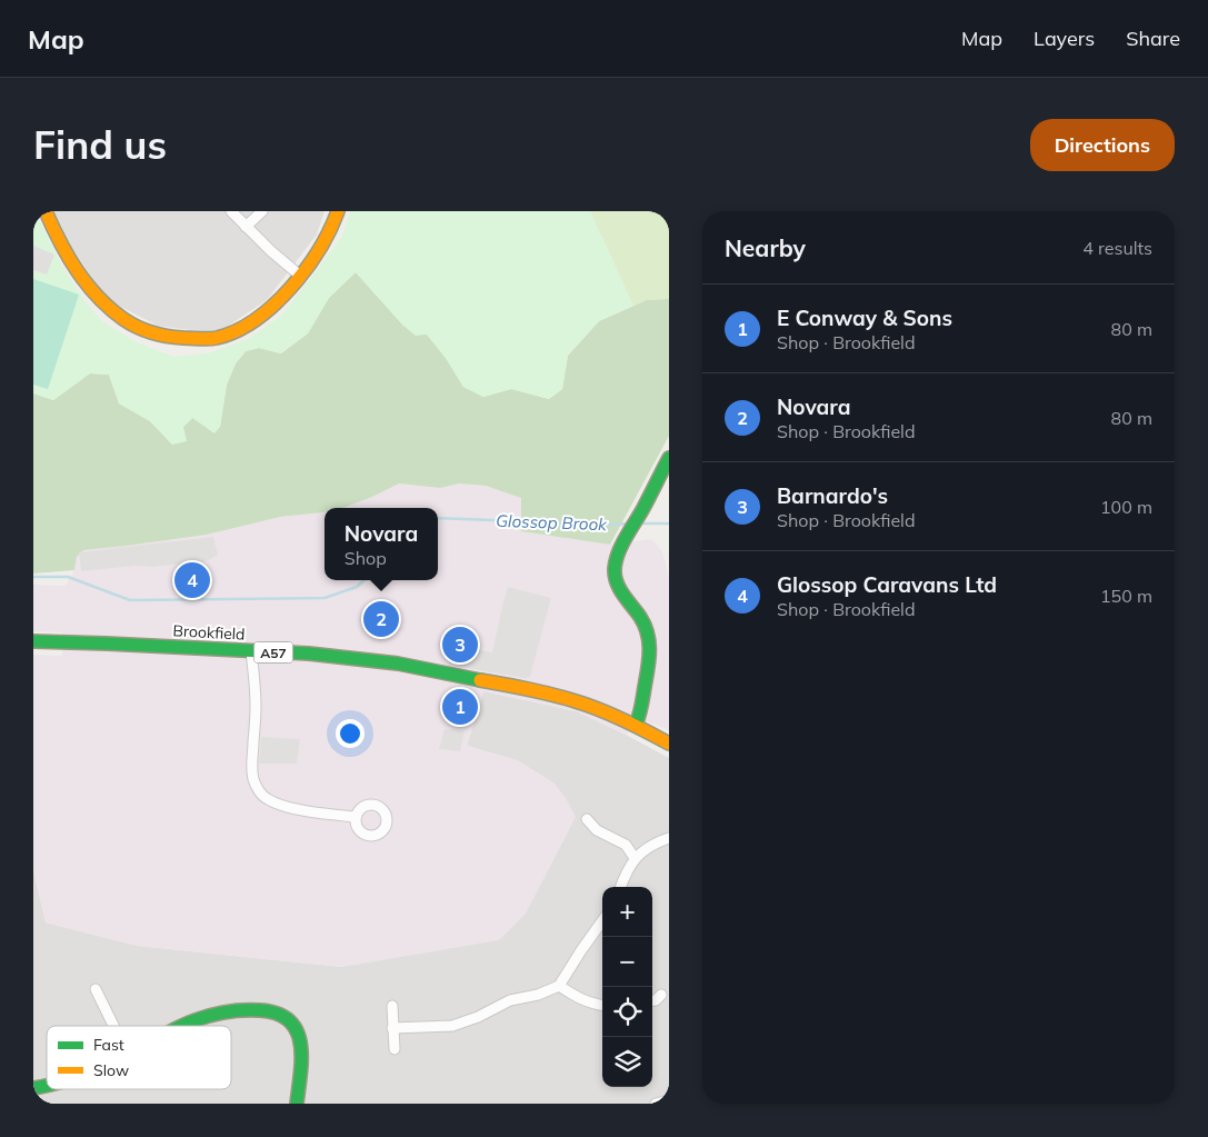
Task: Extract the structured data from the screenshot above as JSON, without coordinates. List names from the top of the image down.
{
  "streets": {
    "street": ["Brookfield", "A57"]
  },
  "water": ["Glossop Brook"],
  "legend": ["Fast", "Slow"],
  "page": {
    "header": "Map",
    "nav": ["Map", "Layers", "Share"],
    "buttons": "Directions",
    "title": "Find us",
    "heading": ["Nearby", "4 results"],
    "list": [
      {
        "mark": "1",
        "name": "E Conway & Sons",
        "note": "Shop · Brookfield",
        "value": "80 m"
      },
      {
        "mark": "2",
        "name": "Novara",
        "note": "Shop · Brookfield",
        "value": "80 m"
      },
      {
        "mark": "3",
        "name": "Barnardo's",
        "note": "Shop · Brookfield",
        "value": "100 m"
      },
      {
        "mark": "4",
        "name": "Glossop Caravans Ltd",
        "note": "Shop · Brookfield",
        "value": "150 m"
      }
    ],
    "popup": ["Novara", "Shop"],
    "pins": [
      "4",
      "2",
      "3",
      "1"
    ],
    "map_buttons": ["+", "−"]
  }
}
